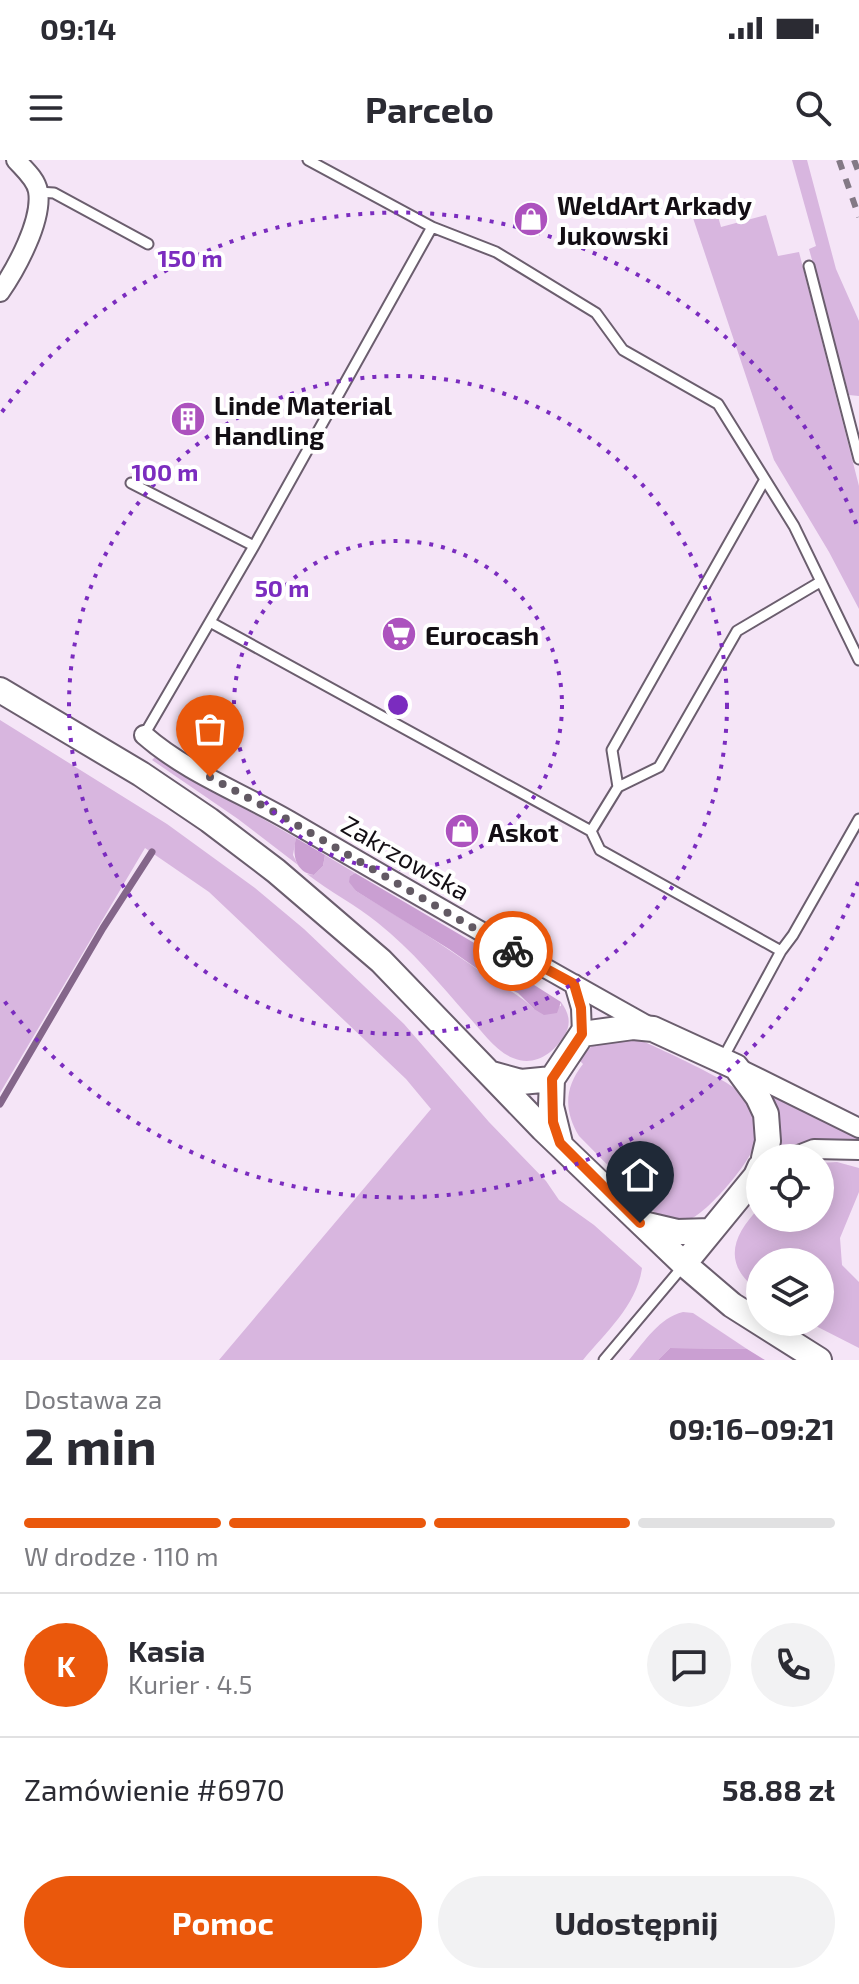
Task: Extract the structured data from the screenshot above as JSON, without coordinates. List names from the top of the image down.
{
  "streets": {
    "street": ["Zakrzowska"]
  },
  "places": {
    "shop": ["WeldArt Arkady Jukowski", "Askot"],
    "building": ["Linde Material Handling"],
    "supermarket": ["Eurocash"]
  },
  "page": {
    "status": "09:14",
    "header": "Parcelo",
    "heading": ["2 min", "Dostawa za", "09:16–09:21"],
    "panel": [
      "Kasia",
      "Kurier · 4.5",
      "Zamówienie #6970",
      "58.88 zł"
    ],
    "bar": "W drodze · 110 m",
    "round": "K",
    "buttons": ["Pomoc", "Udostępnij"]
  },
  "rings": ["150 m", "100 m", "50 m"]
}
